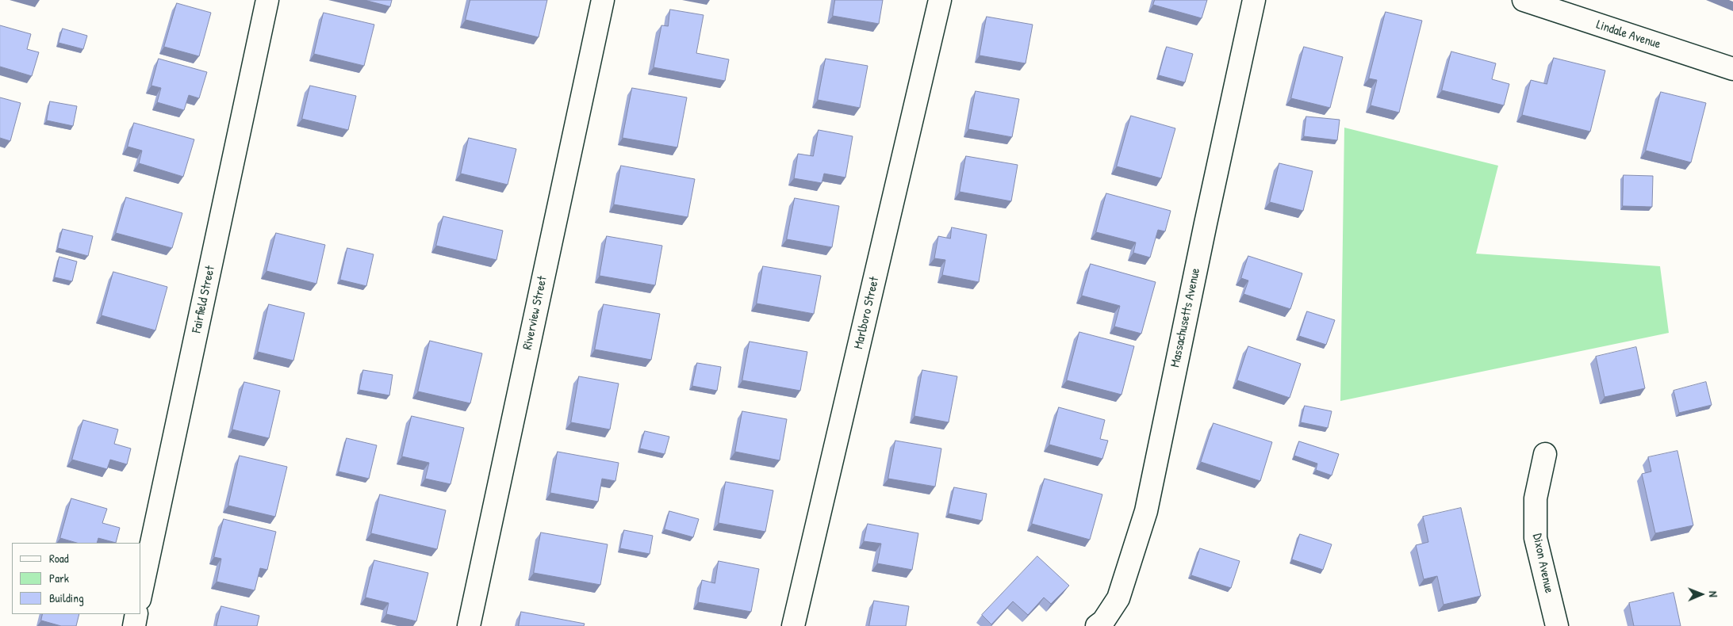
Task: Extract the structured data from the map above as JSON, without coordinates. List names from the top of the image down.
{
  "streets": {
    "street": [
      "Lindale Avenue",
      "Fairfield Street",
      "Riverview Street",
      "Marlboro Street",
      "Massachusetts Avenue",
      "Dixon Avenue"
    ]
  },
  "legend": ["Road", "Park", "Building"],
  "north": "right"
}
